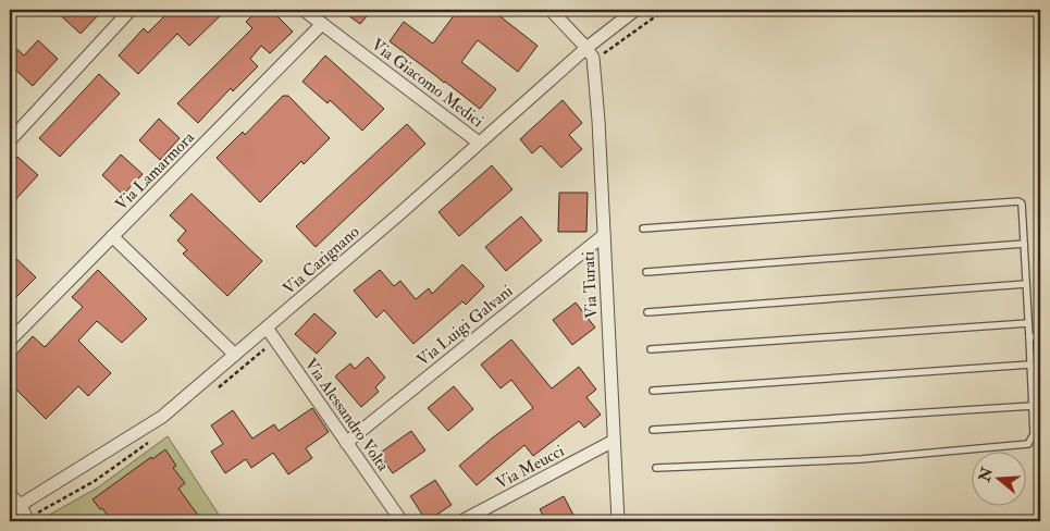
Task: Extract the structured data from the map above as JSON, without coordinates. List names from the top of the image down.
{
  "streets": {
    "street": [
      "Via Giacomo Medici",
      "Via Lamarmora",
      "Via Carignano",
      "Via Turati",
      "Via Luigi Galvani",
      "Via Alessandro Volta",
      "Via Meucci"
    ]
  },
  "crossings": [
    ["Via Giacomo Medici", "Via Lamarmora"],
    ["Via Giacomo Medici", "Via Carignano"],
    ["Via Carignano", "Via Turati"],
    ["Via Carignano", "Via Alessandro Volta"],
    ["Via Turati", "Via Luigi Galvani"],
    ["Via Turati", "Via Meucci"],
    ["Via Luigi Galvani", "Via Alessandro Volta"]
  ],
  "north": "left"
}
